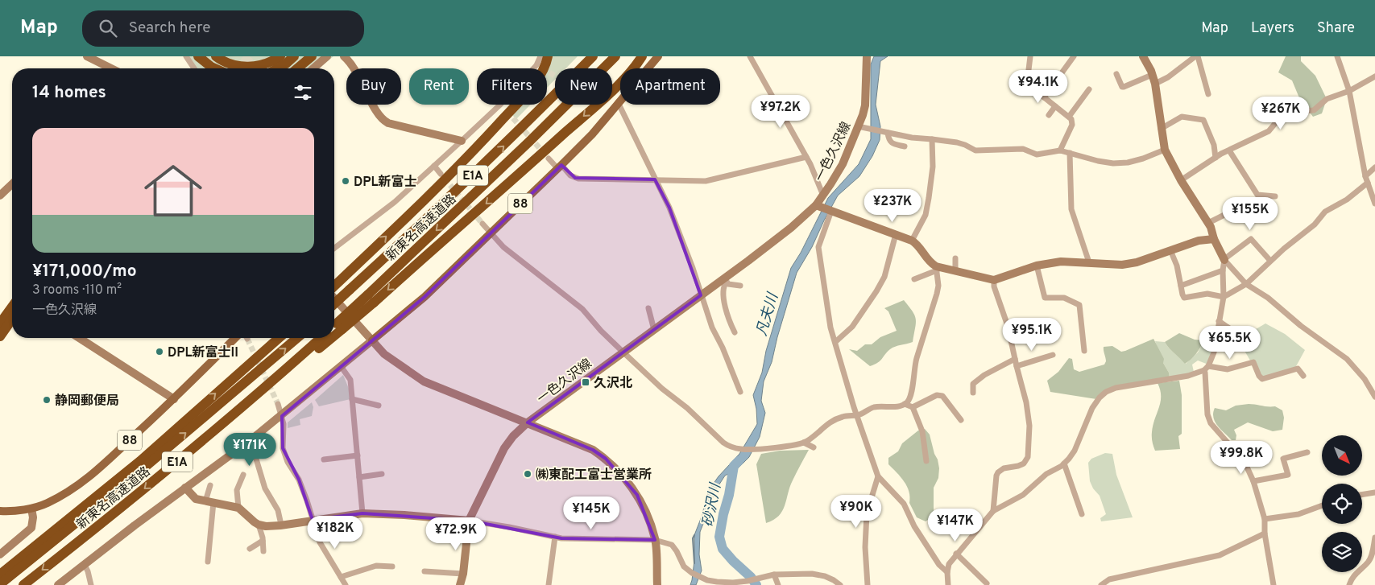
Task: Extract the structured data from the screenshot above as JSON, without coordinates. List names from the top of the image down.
{
  "streets": {
    "highway": ["E1A", "新東名高速道路"],
    "main road": ["88"],
    "street": ["一色久沢線"]
  },
  "water": ["凡夫川", "砂沢川"],
  "places": {
    "other": [
      "DPL新富士",
      "DPL新富士II",
      "静岡郵便局",
      "㈱東配工富士営業所"
    ],
    "transit": ["久沢北"]
  },
  "north": "bottom right",
  "page": {
    "header": "Map",
    "search": "Search here",
    "nav": ["Map", "Layers", "Share"],
    "chip": [
      "Buy",
      "Rent",
      "Filters",
      "New",
      "Apartment"
    ],
    "heading": "14 homes",
    "price": [
      "¥94.1K",
      "¥97.2K",
      "¥267K",
      "¥237K",
      "¥155K",
      "¥95.1K",
      "¥65.5K",
      "¥171K",
      "¥99.8K",
      "¥90K",
      "¥145K",
      "¥147K",
      "¥182K",
      "¥72.9K"
    ],
    "list": [
      {
        "name": "¥171,000/mo",
        "note": "3 rooms · 110 m² · 一色久沢線"
      }
    ]
  }
}
